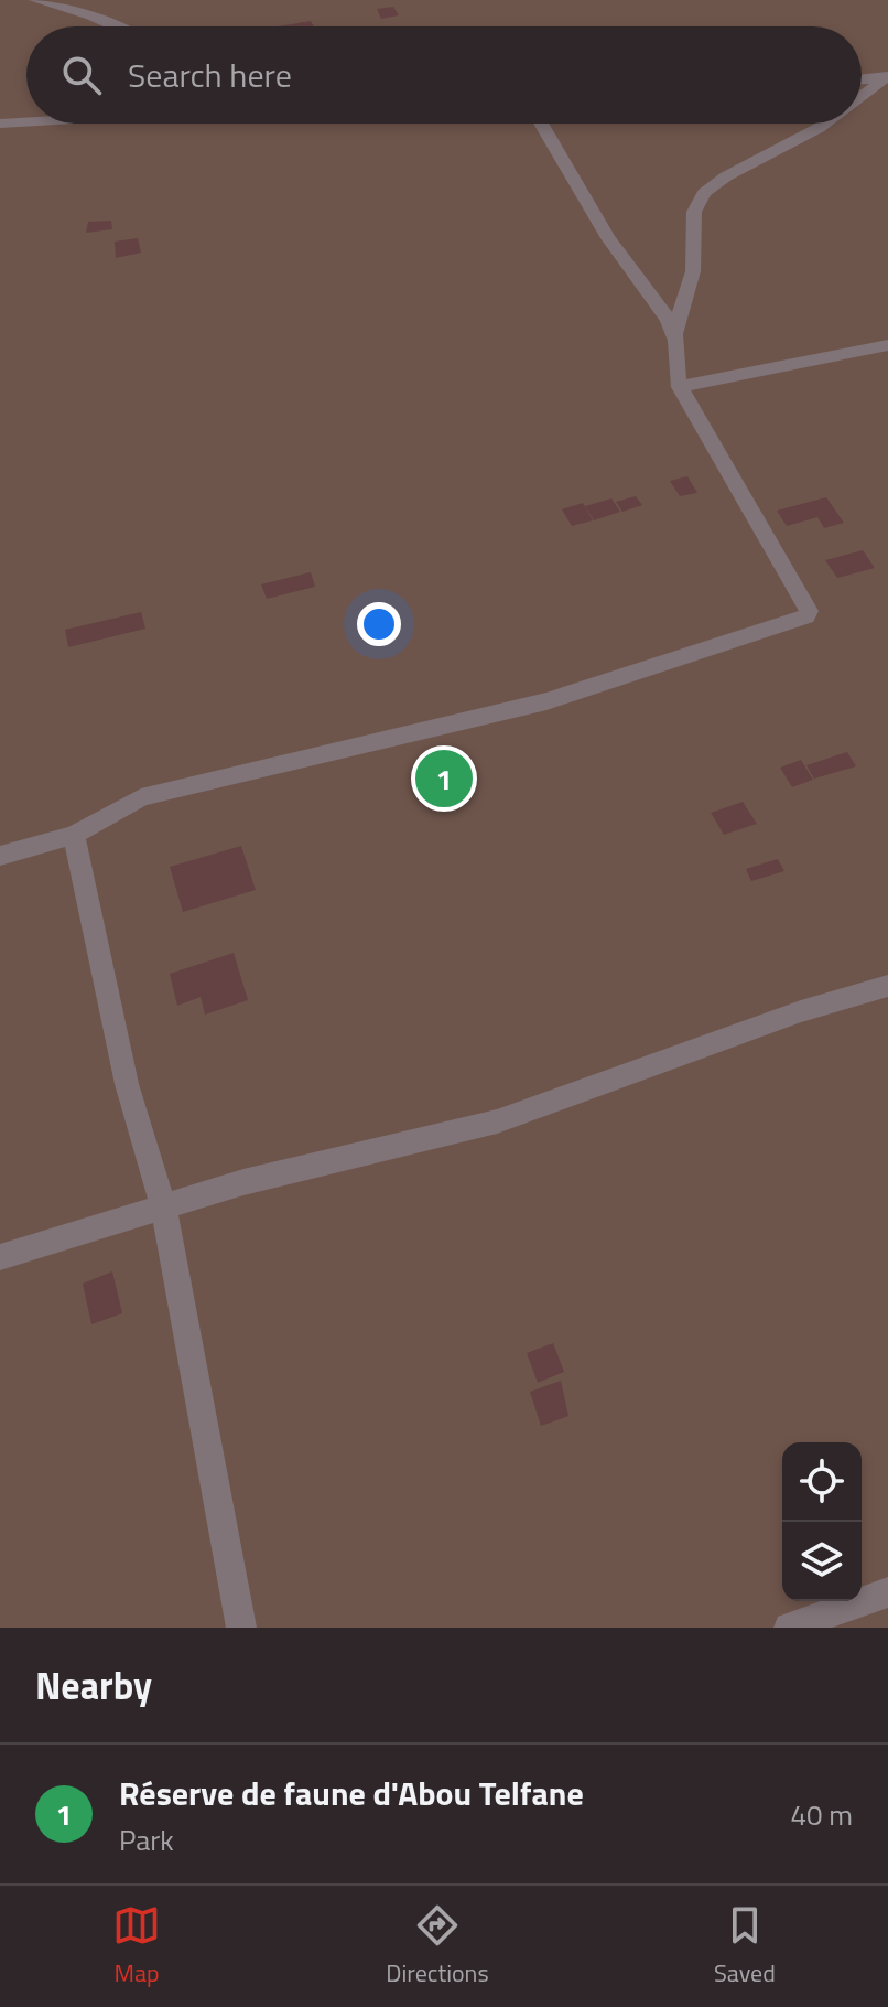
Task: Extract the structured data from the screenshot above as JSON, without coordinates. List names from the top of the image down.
{
  "page": {
    "search": "Search here",
    "pins": "1",
    "heading": "Nearby",
    "list": [
      {
        "mark": "1",
        "name": "Réserve de faune d'Abou Telfane",
        "note": "Park",
        "value": "40 m"
      }
    ],
    "nav": ["Map", "Directions", "Saved"]
  }
}
